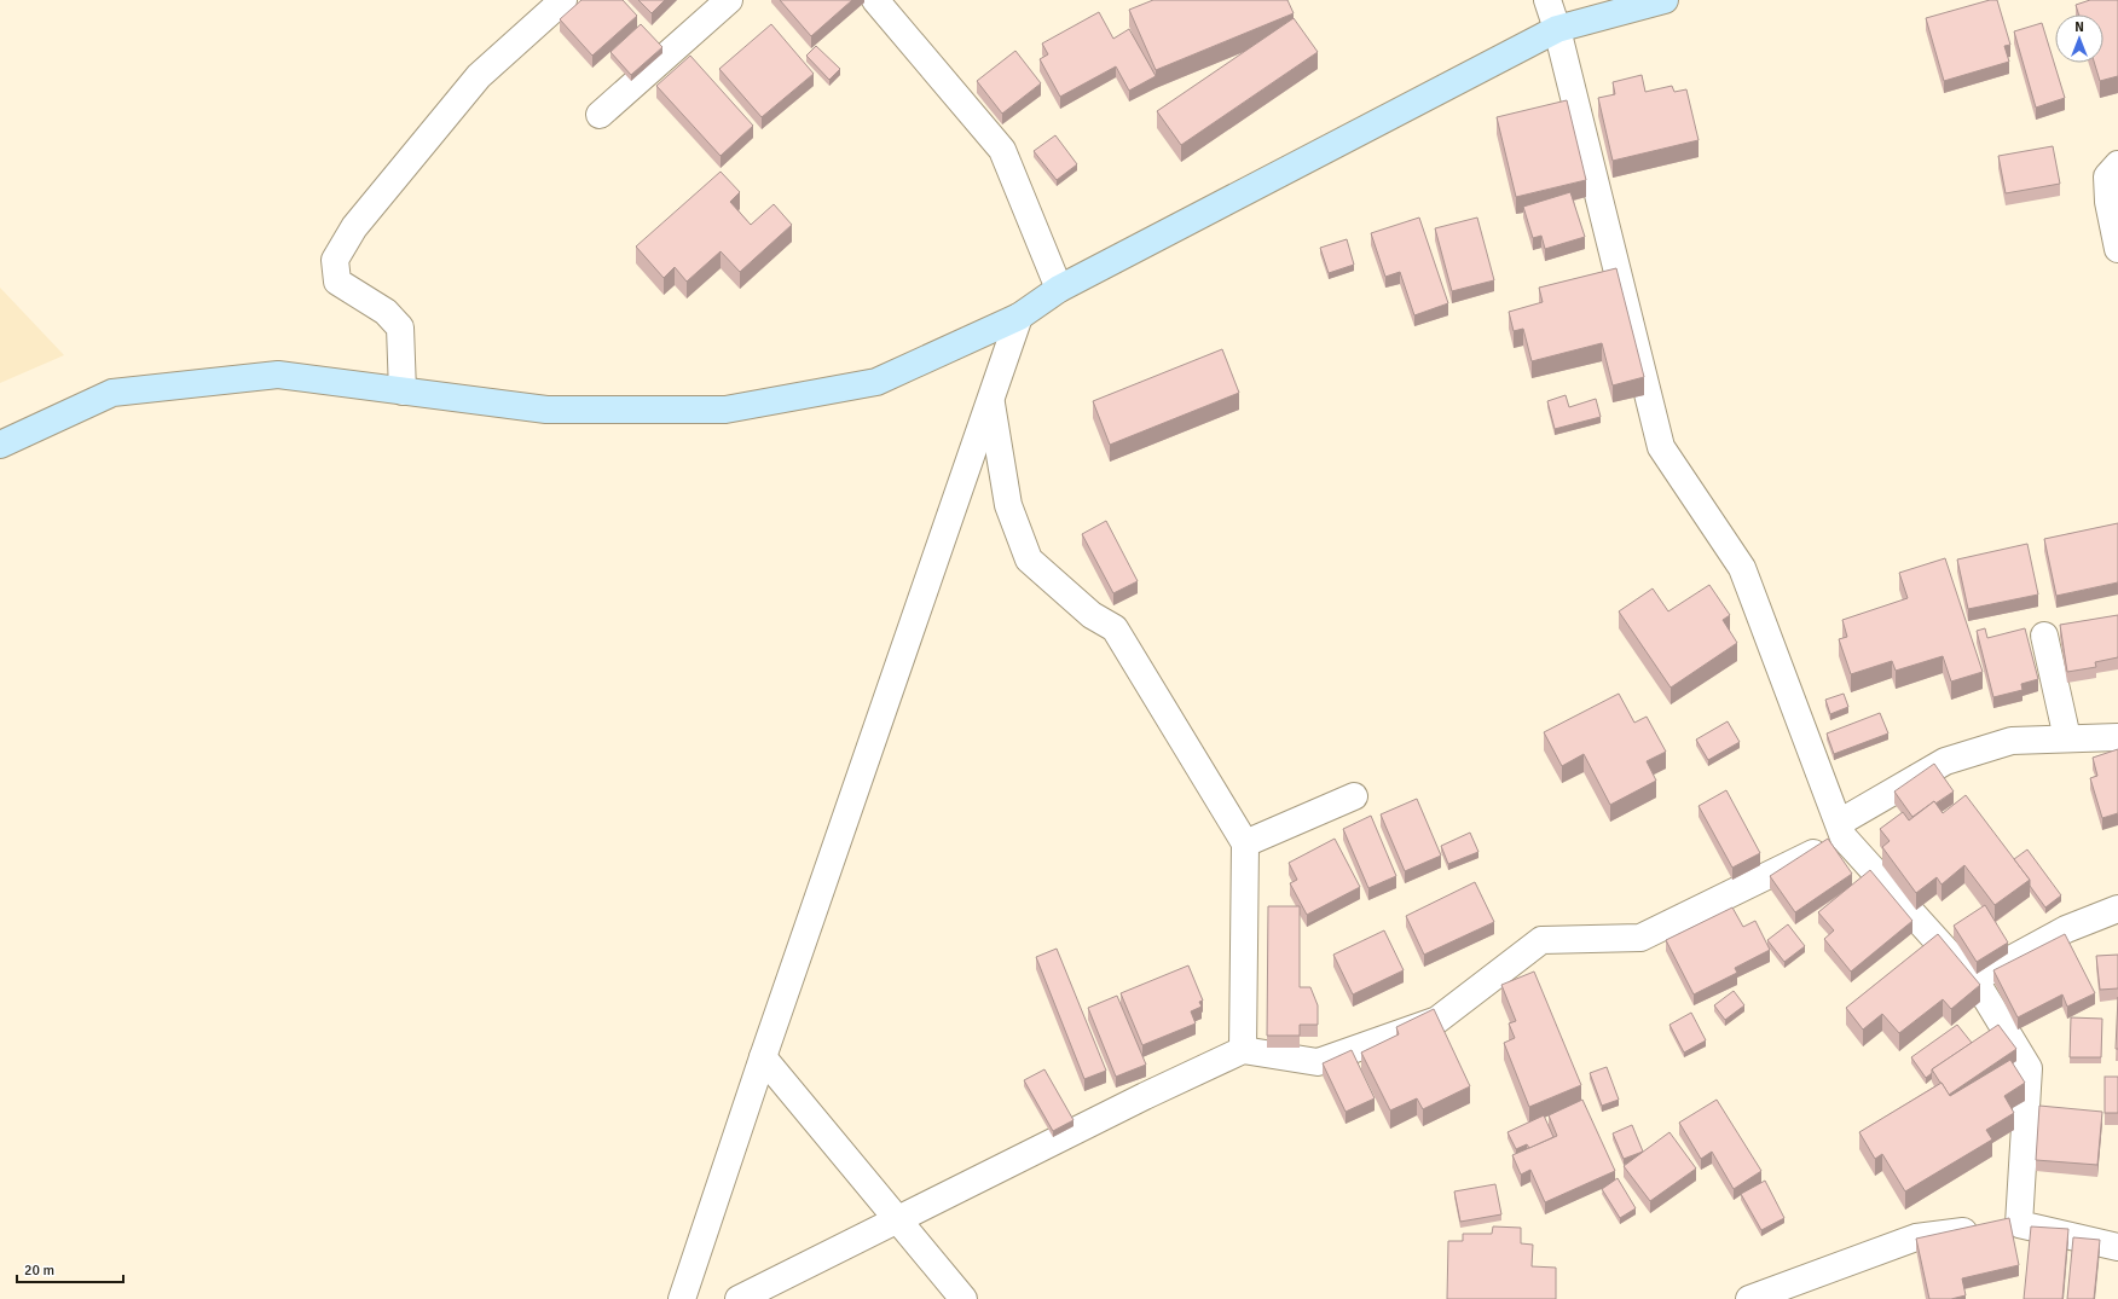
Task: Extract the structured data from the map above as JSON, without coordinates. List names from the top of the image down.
{
  "scale_bar": "20 m",
  "north": "top"
}
